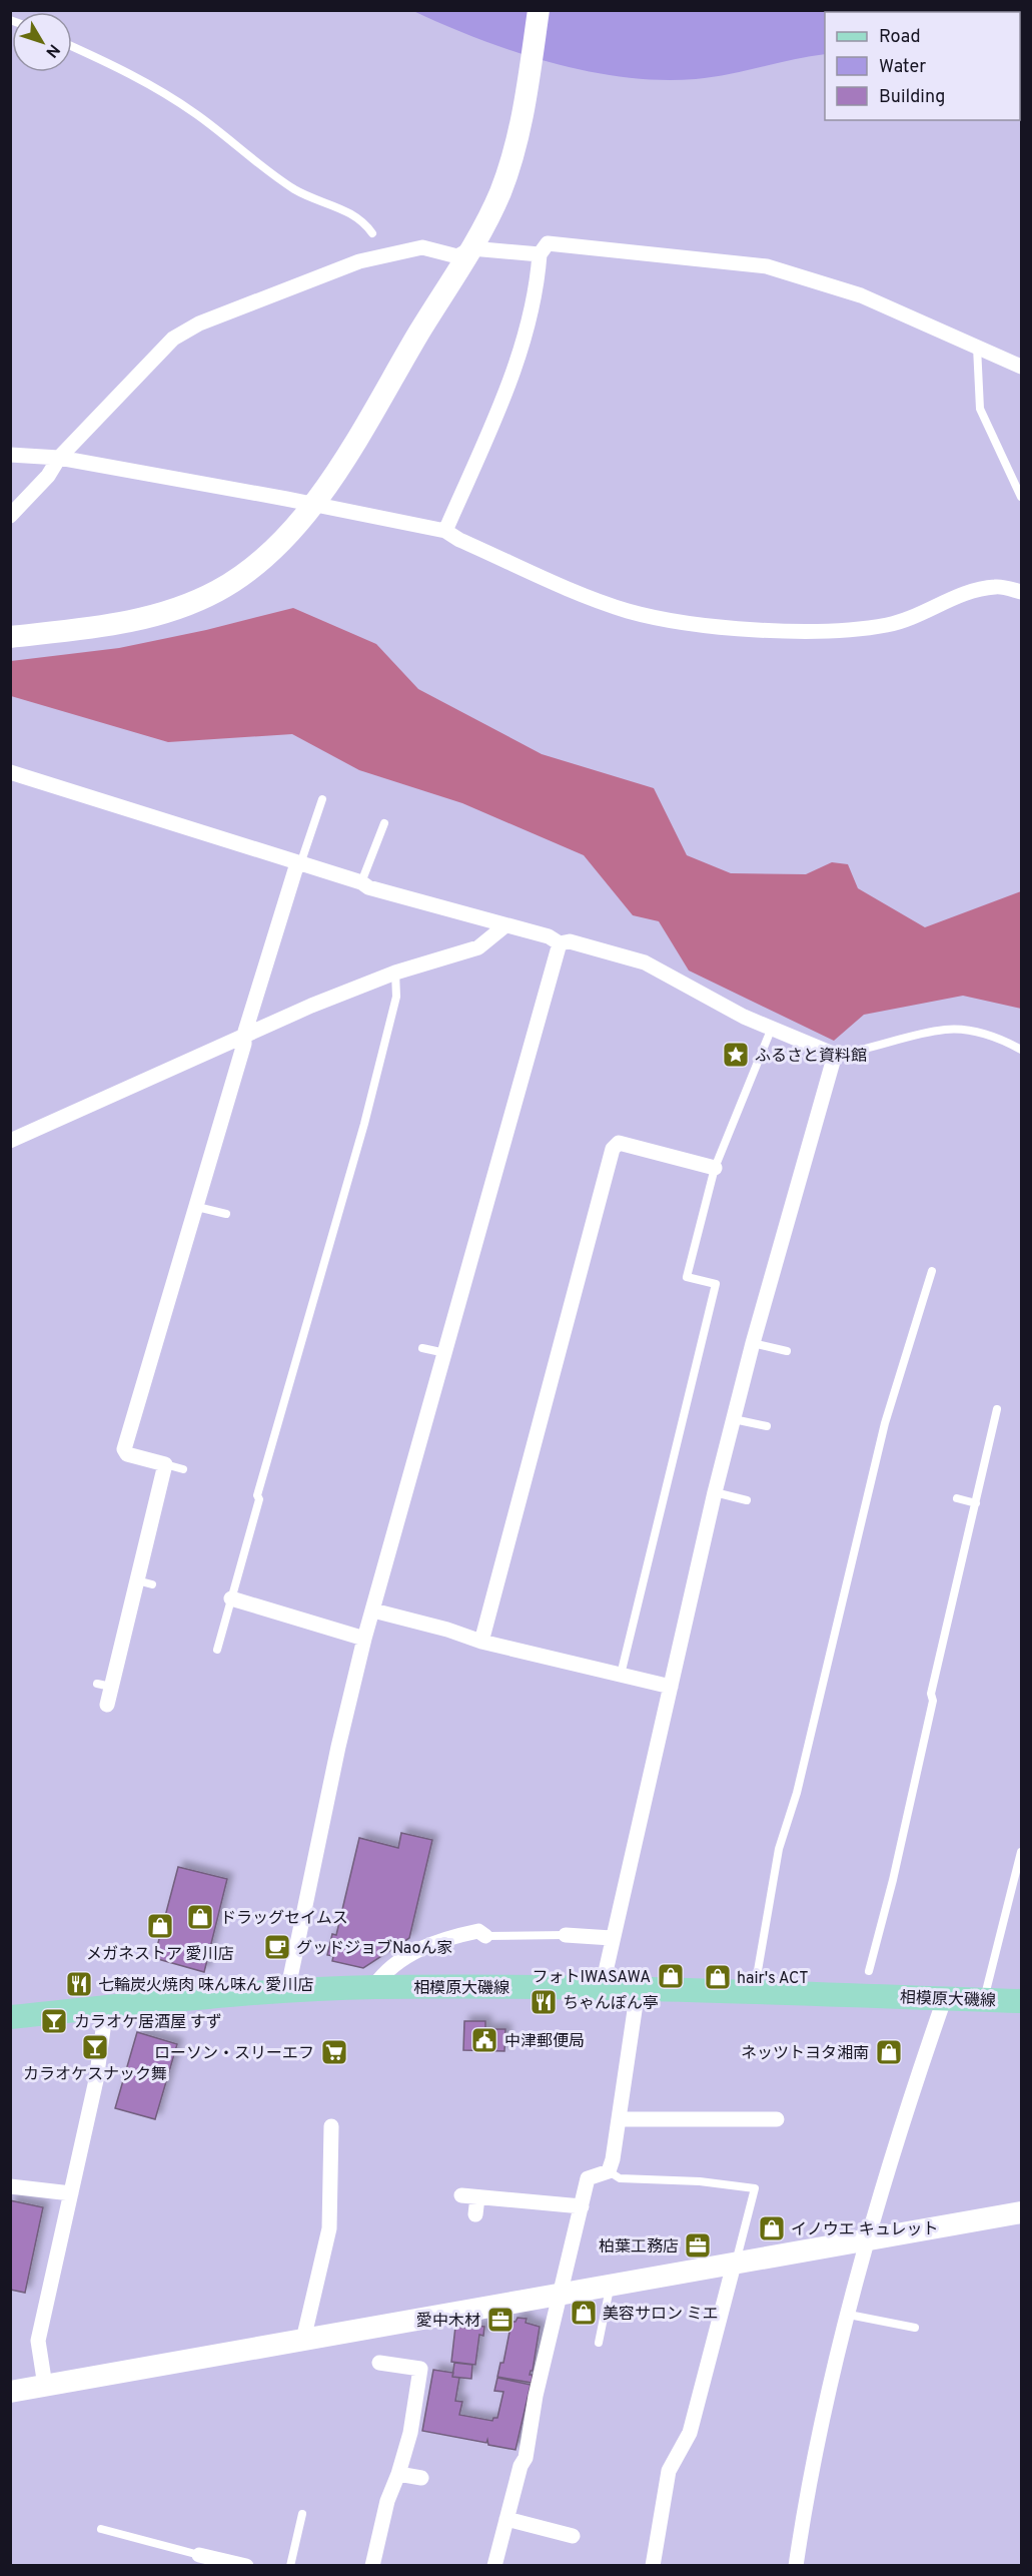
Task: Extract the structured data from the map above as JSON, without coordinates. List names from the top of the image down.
{
  "streets": {
    "main road": ["相模原大磯線"]
  },
  "places": {
    "place": ["ふるさと資料館"],
    "shop": [
      "ドラッグセイムス",
      "メガネストア 愛川店",
      "フォトIWASAWA",
      "hair's ACT",
      "ネッツトヨタ湘南",
      "イノウエ キュレット",
      "美容サロン ミエ"
    ],
    "cafe": ["グッドジョブNaoん家"],
    "restaurant": ["七輪炭火焼肉 味ん味ん 愛川店", "ちゃんぽん亭"],
    "bar": ["カラオケ居酒屋 すず", "カラオケスナック舞"],
    "public building": ["中津郵便局"],
    "supermarket": ["ローソン・スリーエフ"],
    "office": ["柏葉工務店", "愛中木材"]
  },
  "legend": ["Road", "Water", "Building"],
  "north": "bottom right"
}
